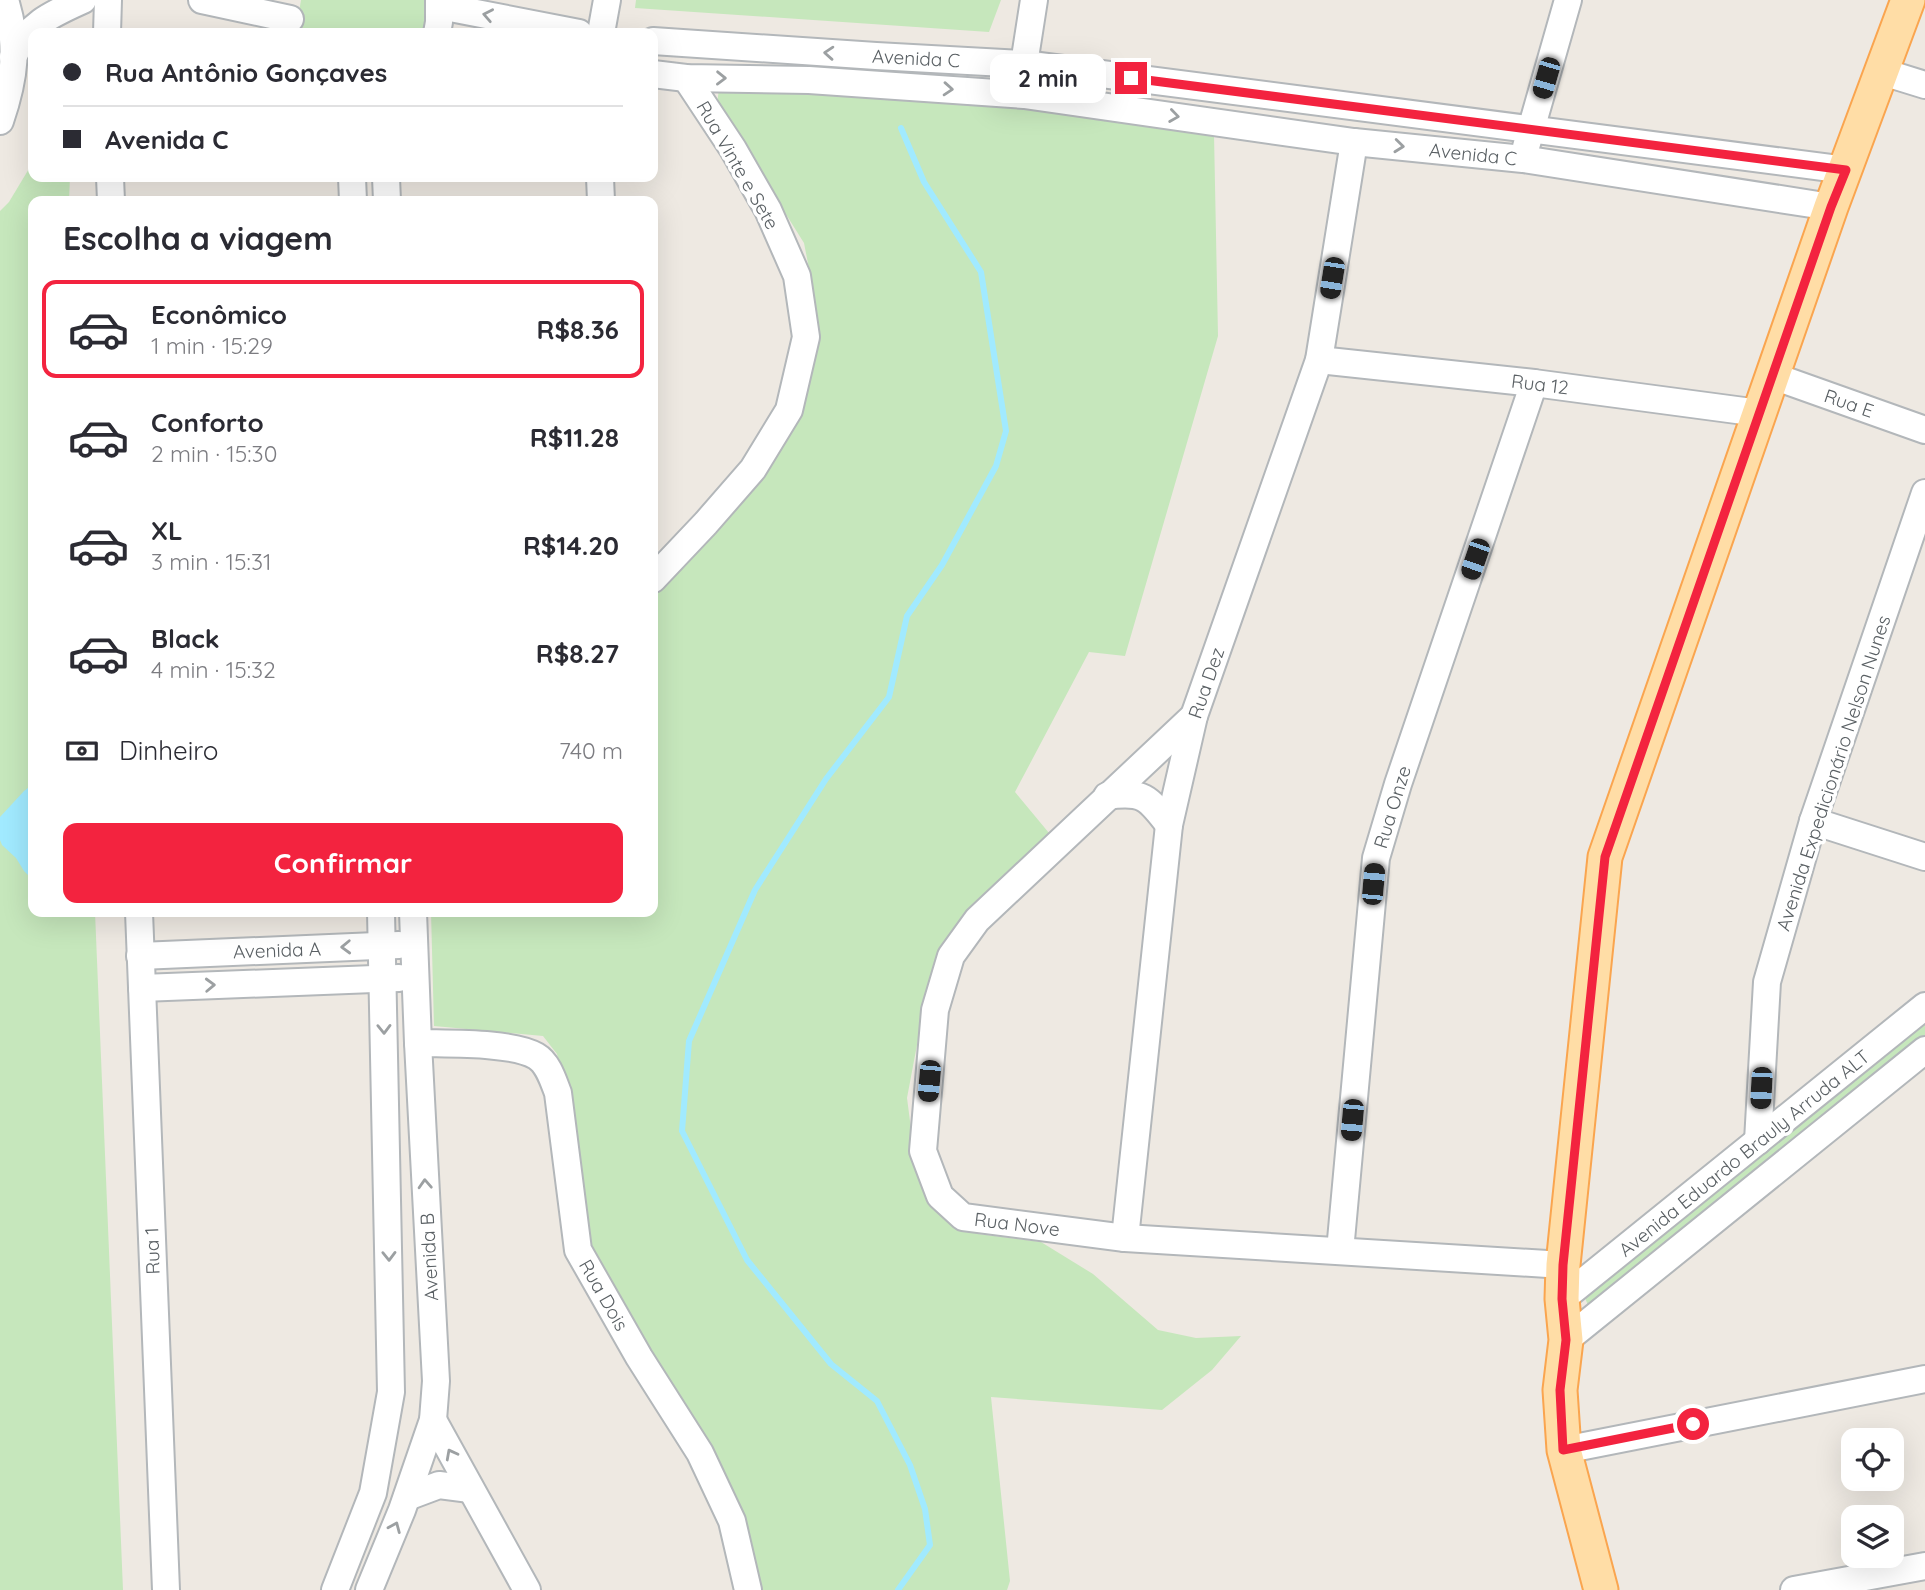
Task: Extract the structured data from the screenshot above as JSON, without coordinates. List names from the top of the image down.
{
  "streets": {
    "street": [
      "Avenida C",
      "Rua Vinte e Sete",
      "Rua 12",
      "Rua E",
      "Rua Dez",
      "Avenida Expedicionário Nelson Nunes",
      "Rua Onze",
      "Avenida A",
      "Avenida Eduardo Brauly Arruda ALT",
      "Rua Nove",
      "Rua 1",
      "Avenida B",
      "Rua Dois"
    ]
  },
  "crossings": [
    ["Avenida C", "Rua Vinte e Sete"],
    ["Avenida C", "Rua Dez"],
    ["Rua 12", "Rua Dez"],
    ["Rua 12", "Rua Onze"],
    ["Rua Dez", "Rua Nove"],
    ["Avenida Expedicionário Nelson Nunes", "Avenida Eduardo Brauly Arruda ALT"],
    ["Rua Onze", "Rua Nove"],
    ["Avenida A", "Rua 1"],
    ["Avenida A", "Avenida B"],
    ["Avenida B", "Rua Dois"]
  ],
  "page": {
    "banner": ["Rua Antônio Gonçaves", "Avenida C"],
    "bubble": "2 min",
    "heading": "Escolha a viagem",
    "list": [
      {
        "name": "Econômico",
        "note": "1 min · 15:29",
        "value": "R$8.36"
      },
      {
        "name": "Conforto",
        "note": "2 min · 15:30",
        "value": "R$11.28"
      },
      {
        "name": "XL",
        "note": "3 min · 15:31",
        "value": "R$14.20"
      },
      {
        "name": "Black",
        "note": "4 min · 15:32",
        "value": "R$8.27"
      }
    ],
    "pay": ["Dinheiro", "740 m"],
    "buttons": "Confirmar"
  }
}
